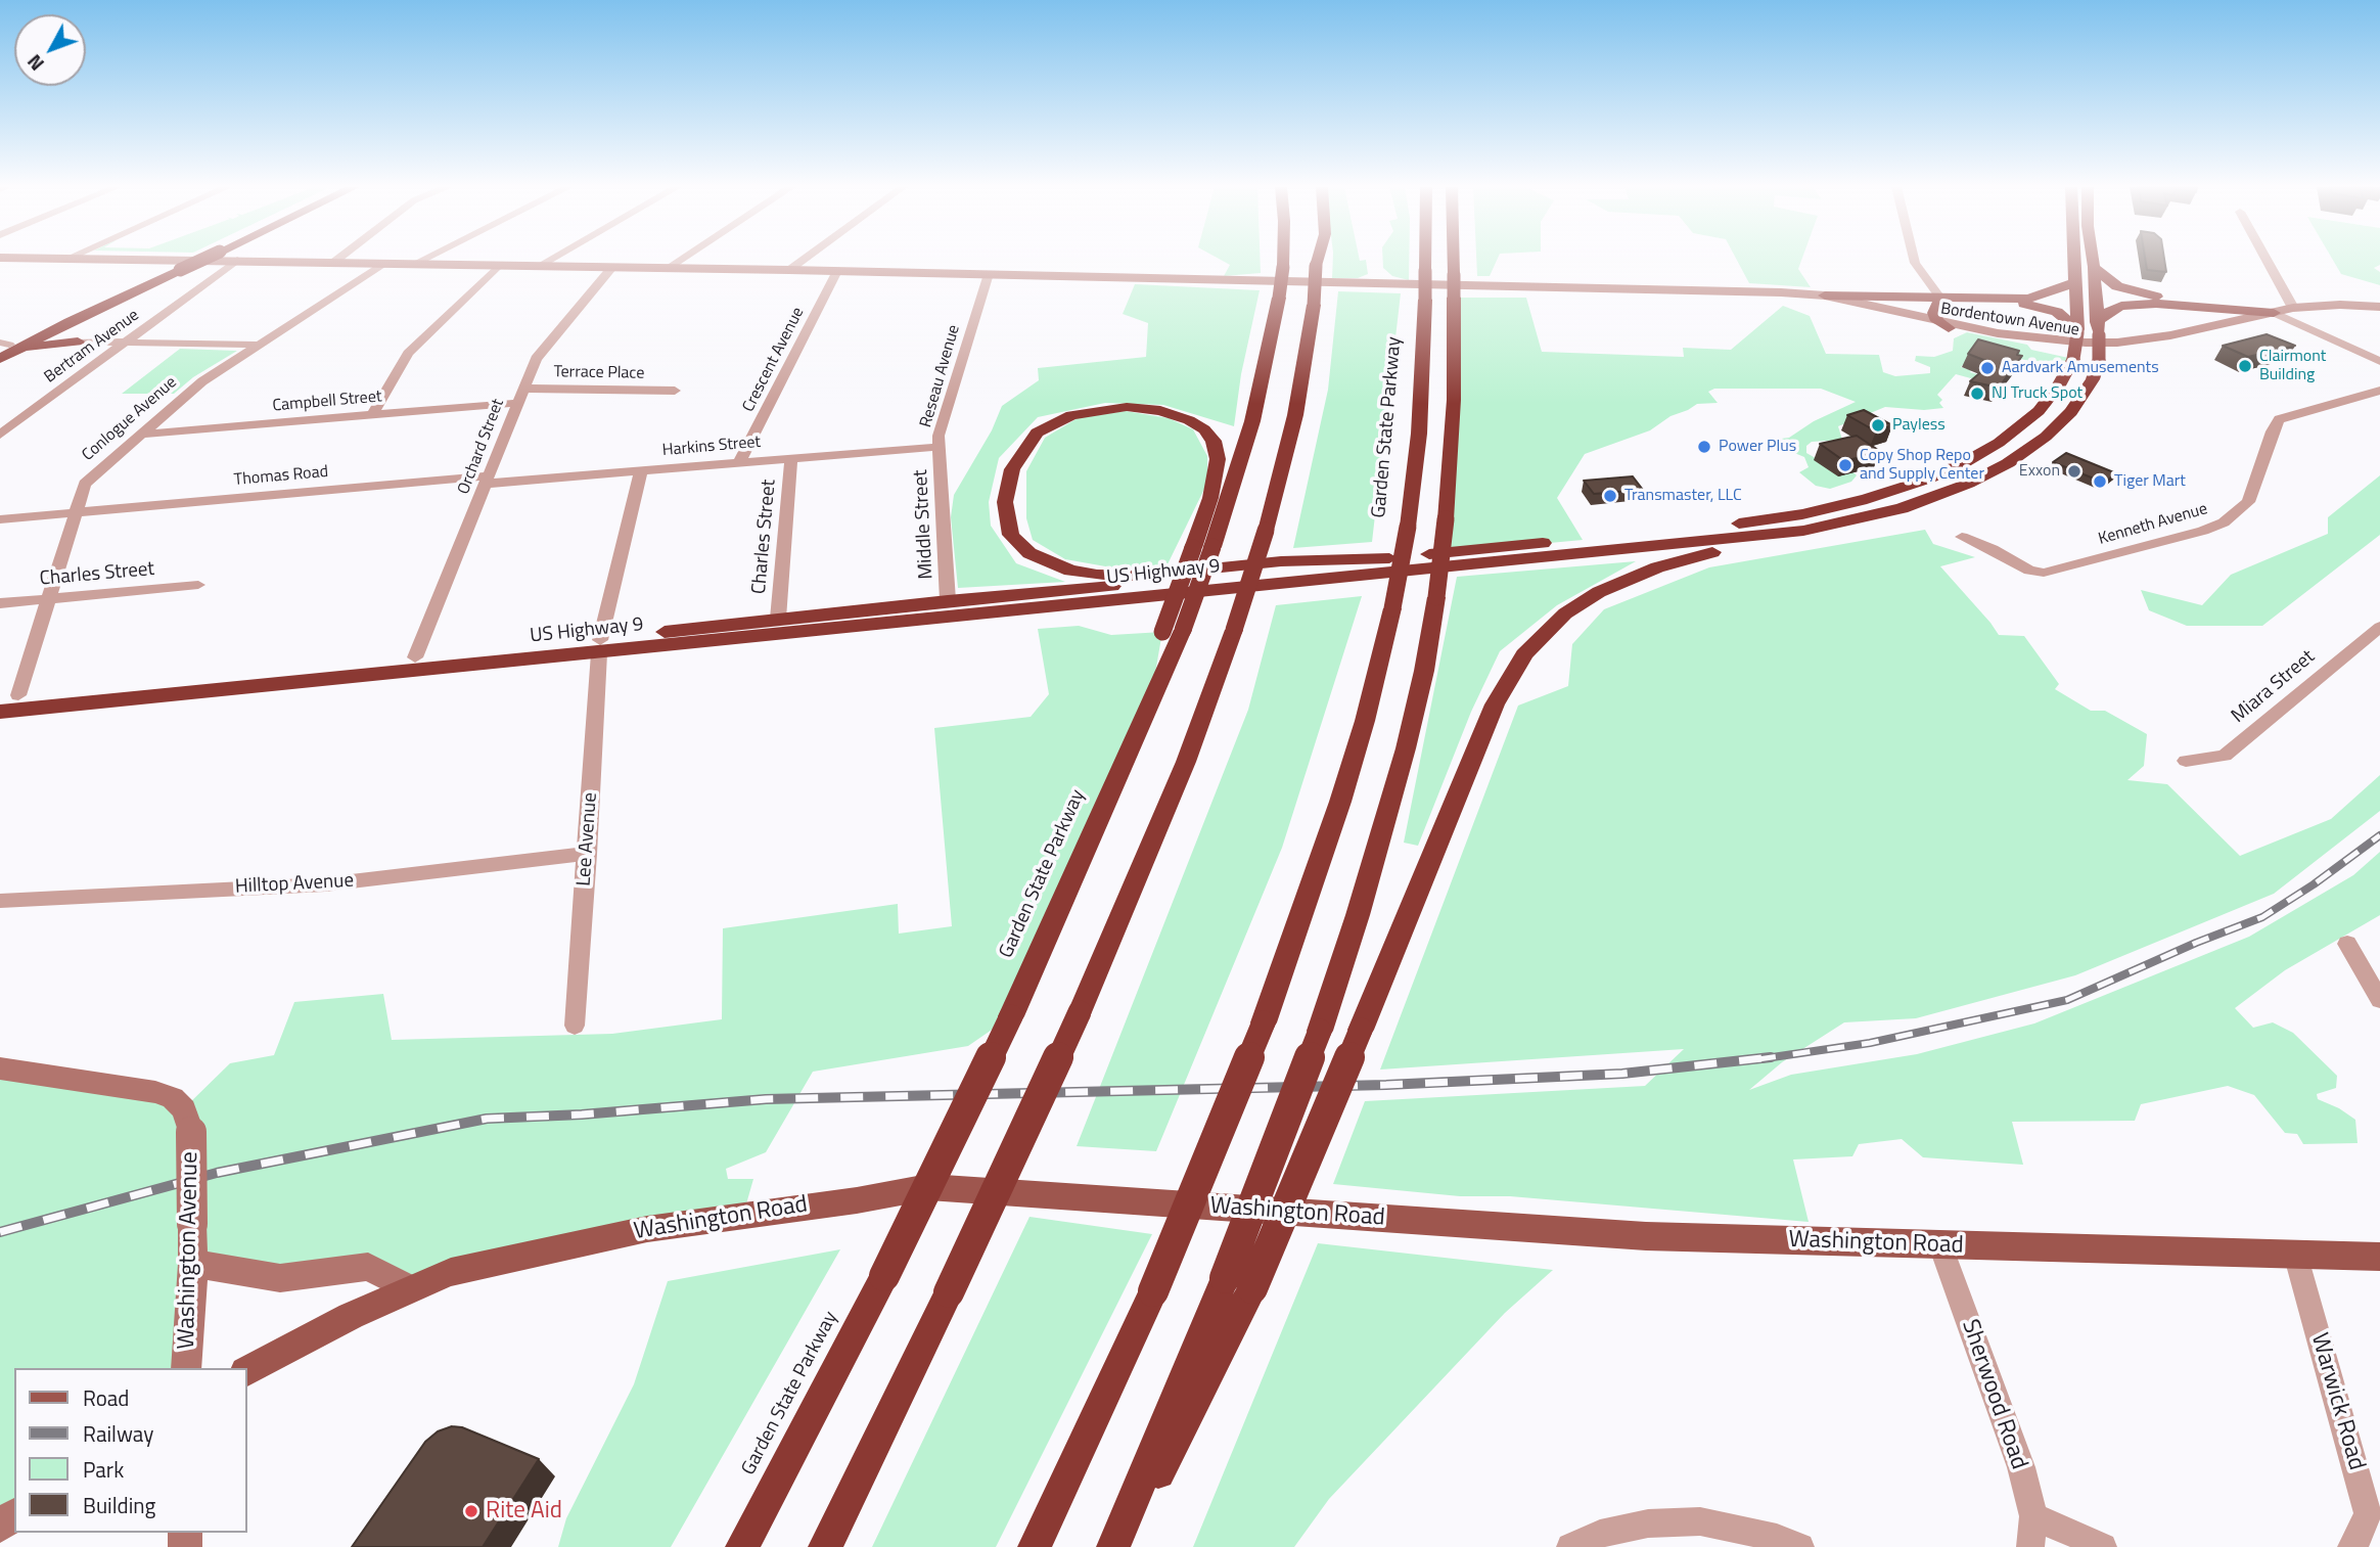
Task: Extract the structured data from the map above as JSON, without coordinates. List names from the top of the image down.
{
  "streets": {
    "highway": ["Garden State Parkway", "US Highway 9"],
    "main road": ["Washington Road"],
    "street": [
      "Bordentown Avenue",
      "Bertram Avenue",
      "Crescent Avenue",
      "Terrace Place",
      "Reseau Avenue",
      "Campbell Street",
      "Conlogue Avenue",
      "Orchard Street",
      "Harkins Street",
      "Thomas Road",
      "Middle Street",
      "Kenneth Avenue",
      "Charles Street",
      "Miara Street",
      "Lee Avenue",
      "Hilltop Avenue",
      "Washington Avenue",
      "Sherwood Road",
      "Warwick Road"
    ]
  },
  "crossings": [
    ["Bordentown Avenue", "Bertram Avenue"],
    ["Bordentown Avenue", "Crescent Avenue"],
    ["Bordentown Avenue", "Reseau Avenue"],
    ["Bordentown Avenue", "Conlogue Avenue"],
    ["Bordentown Avenue", "Orchard Street"],
    ["Crescent Avenue", "Harkins Street"],
    ["Terrace Place", "Orchard Street"],
    ["Reseau Avenue", "Harkins Street"],
    ["Reseau Avenue", "Middle Street"],
    ["Campbell Street", "Conlogue Avenue"],
    ["Campbell Street", "Orchard Street"],
    ["Conlogue Avenue", "Thomas Road"],
    ["Conlogue Avenue", "Charles Street"],
    ["Conlogue Avenue", "US Highway 9"],
    ["Orchard Street", "Harkins Street"],
    ["Orchard Street", "Thomas Road"],
    ["Orchard Street", "US Highway 9"],
    ["Harkins Street", "Thomas Road"],
    ["Harkins Street", "Middle Street"],
    ["Harkins Street", "Charles Street"],
    ["Harkins Street", "Lee Avenue"],
    ["Middle Street", "US Highway 9"],
    ["Charles Street", "US Highway 9"],
    ["US Highway 9", "Lee Avenue"],
    ["Lee Avenue", "Hilltop Avenue"],
    ["Washington Road", "Sherwood Road"],
    ["Washington Road", "Warwick Road"]
  ],
  "places": [
    "Clairmont Building",
    "Aardvark Amusements",
    "NJ Truck Spot",
    "Payless",
    "Power Plus",
    "Copy Shop Repo and Supply Center",
    "Exxon",
    "Tiger Mart",
    "Transmaster, LLC",
    "Rite Aid"
  ],
  "legend": [
    "Road",
    "Railway",
    "Park",
    "Building"
  ],
  "north": "bottom left"
}
